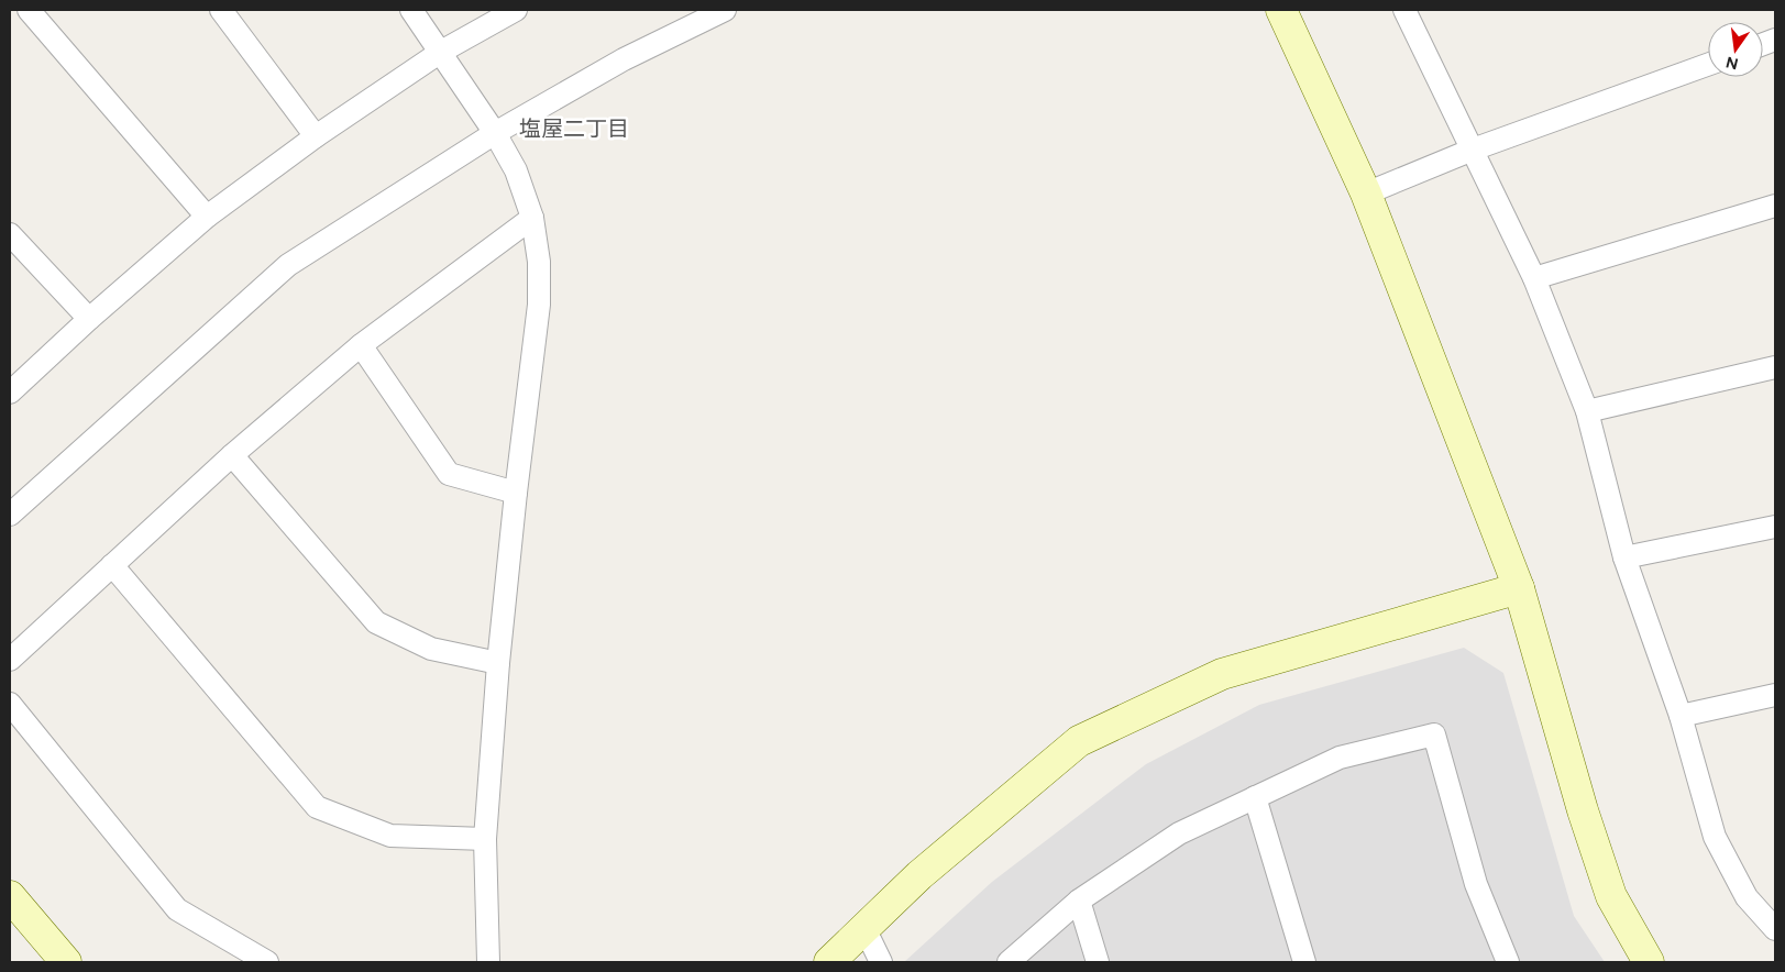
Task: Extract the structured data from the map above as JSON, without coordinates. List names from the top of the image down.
{
  "districts": ["塩屋二丁目"],
  "north": "bottom"
}
